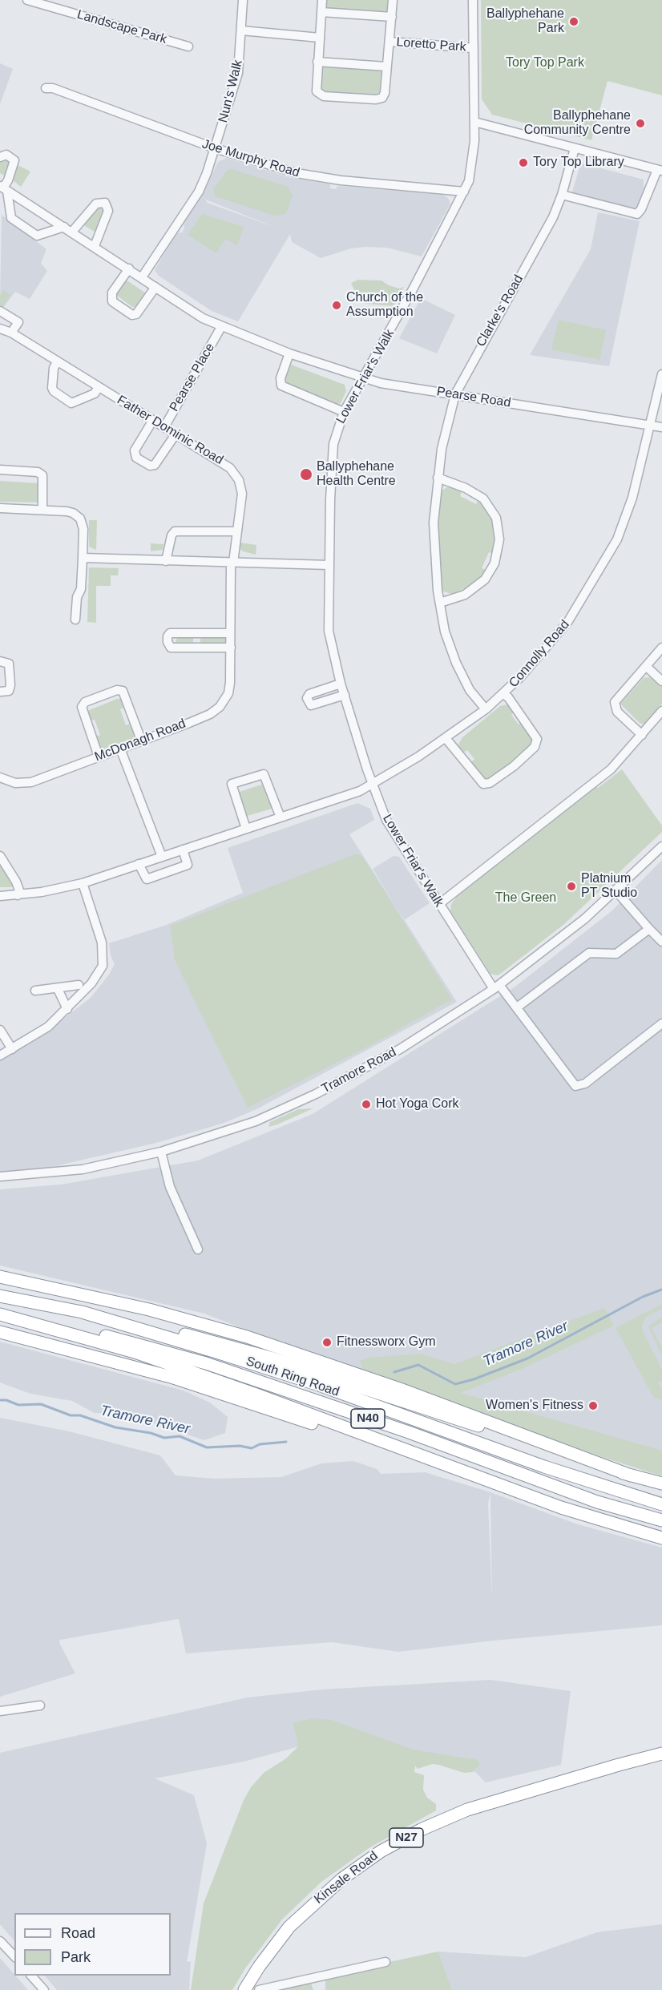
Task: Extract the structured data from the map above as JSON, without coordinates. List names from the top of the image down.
{
  "streets": {
    "highway": [
      "South Ring Road",
      "N40",
      "N27",
      "Kinsale Road"
    ],
    "street": [
      "Landscape Park",
      "Loretto Park",
      "Nun's Walk",
      "Joe Murphy Road",
      "Clarke's Road",
      "Lower Friar's Walk",
      "Pearse Place",
      "Pearse Road",
      "Father Dominic Road",
      "Connolly Road",
      "McDonagh Road",
      "Tramore Road"
    ]
  },
  "crossings": [
    ["Loretto Park", "Lower Friar's Walk"],
    ["Nun's Walk", "Joe Murphy Road"],
    ["Nun's Walk", "Pearse Road"],
    ["Joe Murphy Road", "Lower Friar's Walk"],
    ["Clarke's Road", "Pearse Road"],
    ["Clarke's Road", "Connolly Road"],
    ["Lower Friar's Walk", "Pearse Road"],
    ["Lower Friar's Walk", "Connolly Road"],
    ["Lower Friar's Walk", "Tramore Road"],
    ["Pearse Place", "Pearse Road"],
    ["Pearse Place", "Father Dominic Road"],
    ["Pearse Road", "Connolly Road"],
    ["Father Dominic Road", "McDonagh Road"]
  ],
  "water": ["Tramore River"],
  "parks": ["Tory Top Park", "The Green"],
  "places": [
    "Ballyphehane Park",
    "Ballyphehane Community Centre",
    "Tory Top Library",
    "Church of the Assumption",
    "Ballyphehane Health Centre",
    "Platnium PT Studio",
    "Hot Yoga Cork",
    "Fitnessworx Gym",
    "Women's Fitness"
  ],
  "legend": ["Road", "Park"]
}
